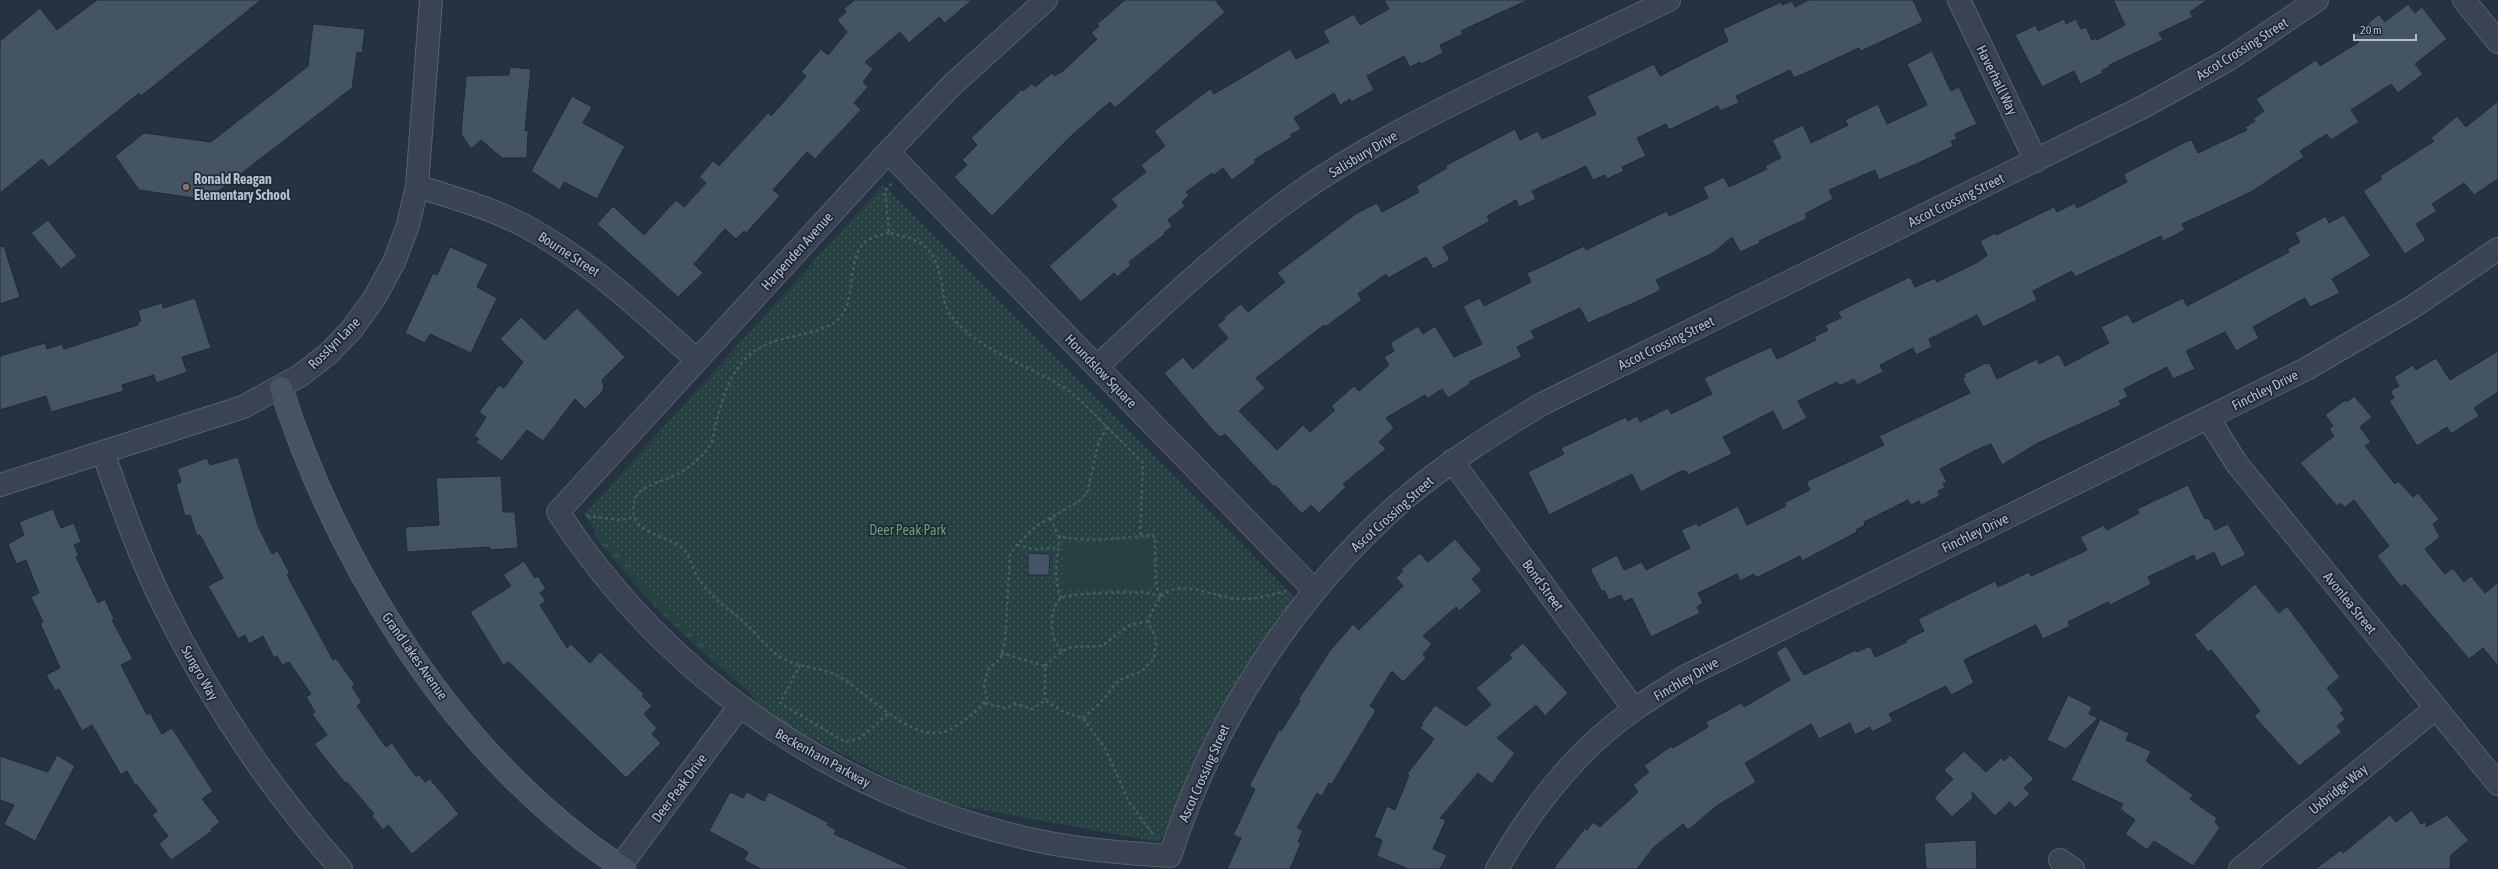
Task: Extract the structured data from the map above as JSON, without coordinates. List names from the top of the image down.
{
  "streets": {
    "street": [
      "Ascot Crossing Street",
      "Haverhall Way",
      "Salisbury Drive",
      "Harpenden Avenue",
      "Bourne Street",
      "Rosslyn Lane",
      "Houndslow Square",
      "Finchley Drive",
      "Bond Street",
      "Avonlea Street",
      "Grand Lakes Avenue",
      "Sungro Way",
      "Beckenham Parkway",
      "Deer Peak Drive",
      "Uxbridge Way"
    ]
  },
  "crossings": [
    ["Ascot Crossing Street", "Haverhall Way"],
    ["Ascot Crossing Street", "Houndslow Square"],
    ["Ascot Crossing Street", "Bond Street"],
    ["Ascot Crossing Street", "Beckenham Parkway"],
    ["Salisbury Drive", "Houndslow Square"],
    ["Harpenden Avenue", "Bourne Street"],
    ["Harpenden Avenue", "Houndslow Square"],
    ["Harpenden Avenue", "Beckenham Parkway"],
    ["Bourne Street", "Rosslyn Lane"],
    ["Rosslyn Lane", "Grand Lakes Avenue"],
    ["Rosslyn Lane", "Sungro Way"],
    ["Finchley Drive", "Bond Street"],
    ["Finchley Drive", "Avonlea Street"],
    ["Avonlea Street", "Uxbridge Way"],
    ["Grand Lakes Avenue", "Deer Peak Drive"],
    ["Beckenham Parkway", "Deer Peak Drive"]
  ],
  "parks": ["Deer Peak Park"],
  "places": ["Ronald Reagan Elementary School"],
  "scale_bar": "20 m"
}
